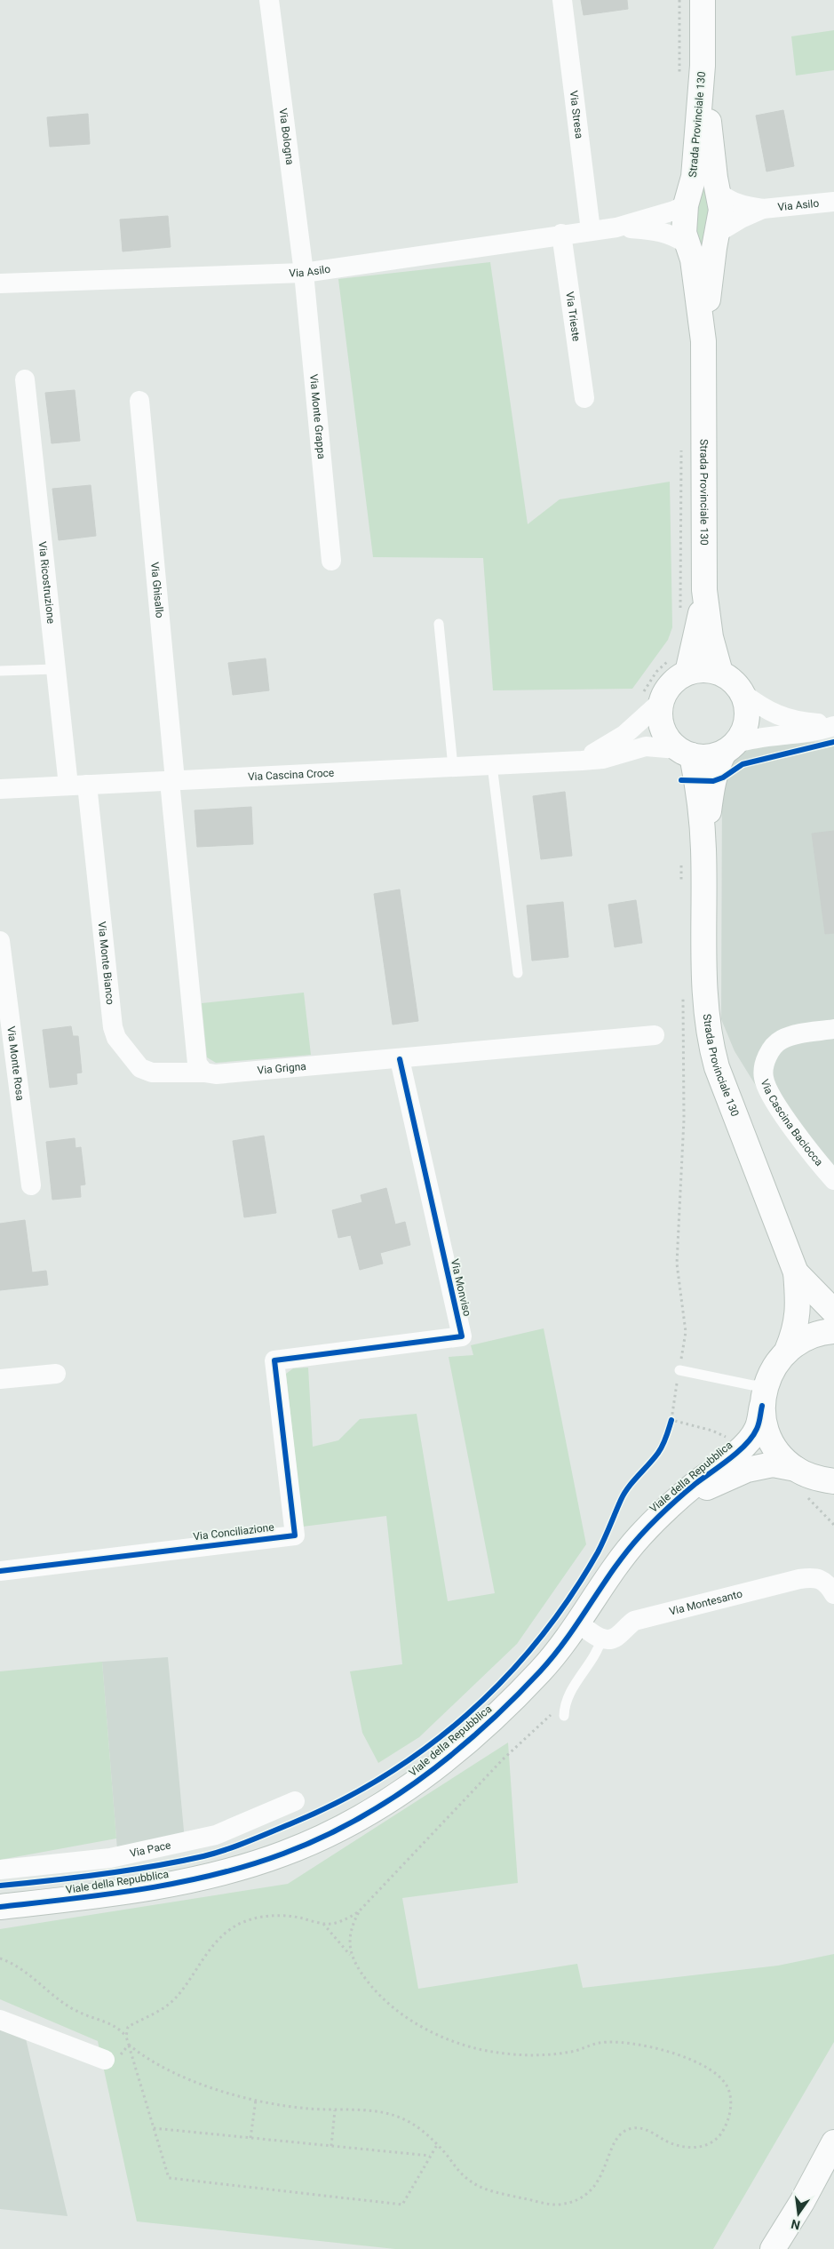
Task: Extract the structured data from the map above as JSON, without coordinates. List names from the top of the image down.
{
  "streets": {
    "street": [
      "Via Stresa",
      "Strada Provinciale 130",
      "Via Bologna",
      "Via Asilo",
      "Via Trieste",
      "Via Monte Grappa",
      "Via Ricostruzione",
      "Via Ghisallo",
      "Via Cascina Croce",
      "Via Monte Bianco",
      "Via Monte Rosa",
      "Via Grigna",
      "Via Cascina Baciocca",
      "Via Monviso",
      "Viale della Repubblica",
      "Via Conciliazione",
      "Via Montesanto",
      "Via Pace"
    ]
  },
  "crossings": [
    ["Via Stresa", "Via Asilo"],
    ["Strada Provinciale 130", "Via Asilo"],
    ["Strada Provinciale 130", "Via Cascina Croce"],
    ["Strada Provinciale 130", "Viale della Repubblica"],
    ["Via Bologna", "Via Asilo"],
    ["Via Bologna", "Via Monte Grappa"],
    ["Via Asilo", "Via Trieste"],
    ["Via Asilo", "Via Monte Grappa"],
    ["Via Ricostruzione", "Via Cascina Croce"],
    ["Via Ricostruzione", "Via Monte Bianco"],
    ["Via Ghisallo", "Via Cascina Croce"],
    ["Via Cascina Croce", "Via Monte Bianco"],
    ["Via Monte Bianco", "Via Grigna"],
    ["Via Grigna", "Via Monviso"],
    ["Via Monviso", "Via Conciliazione"]
  ],
  "north": "bottom"
}
